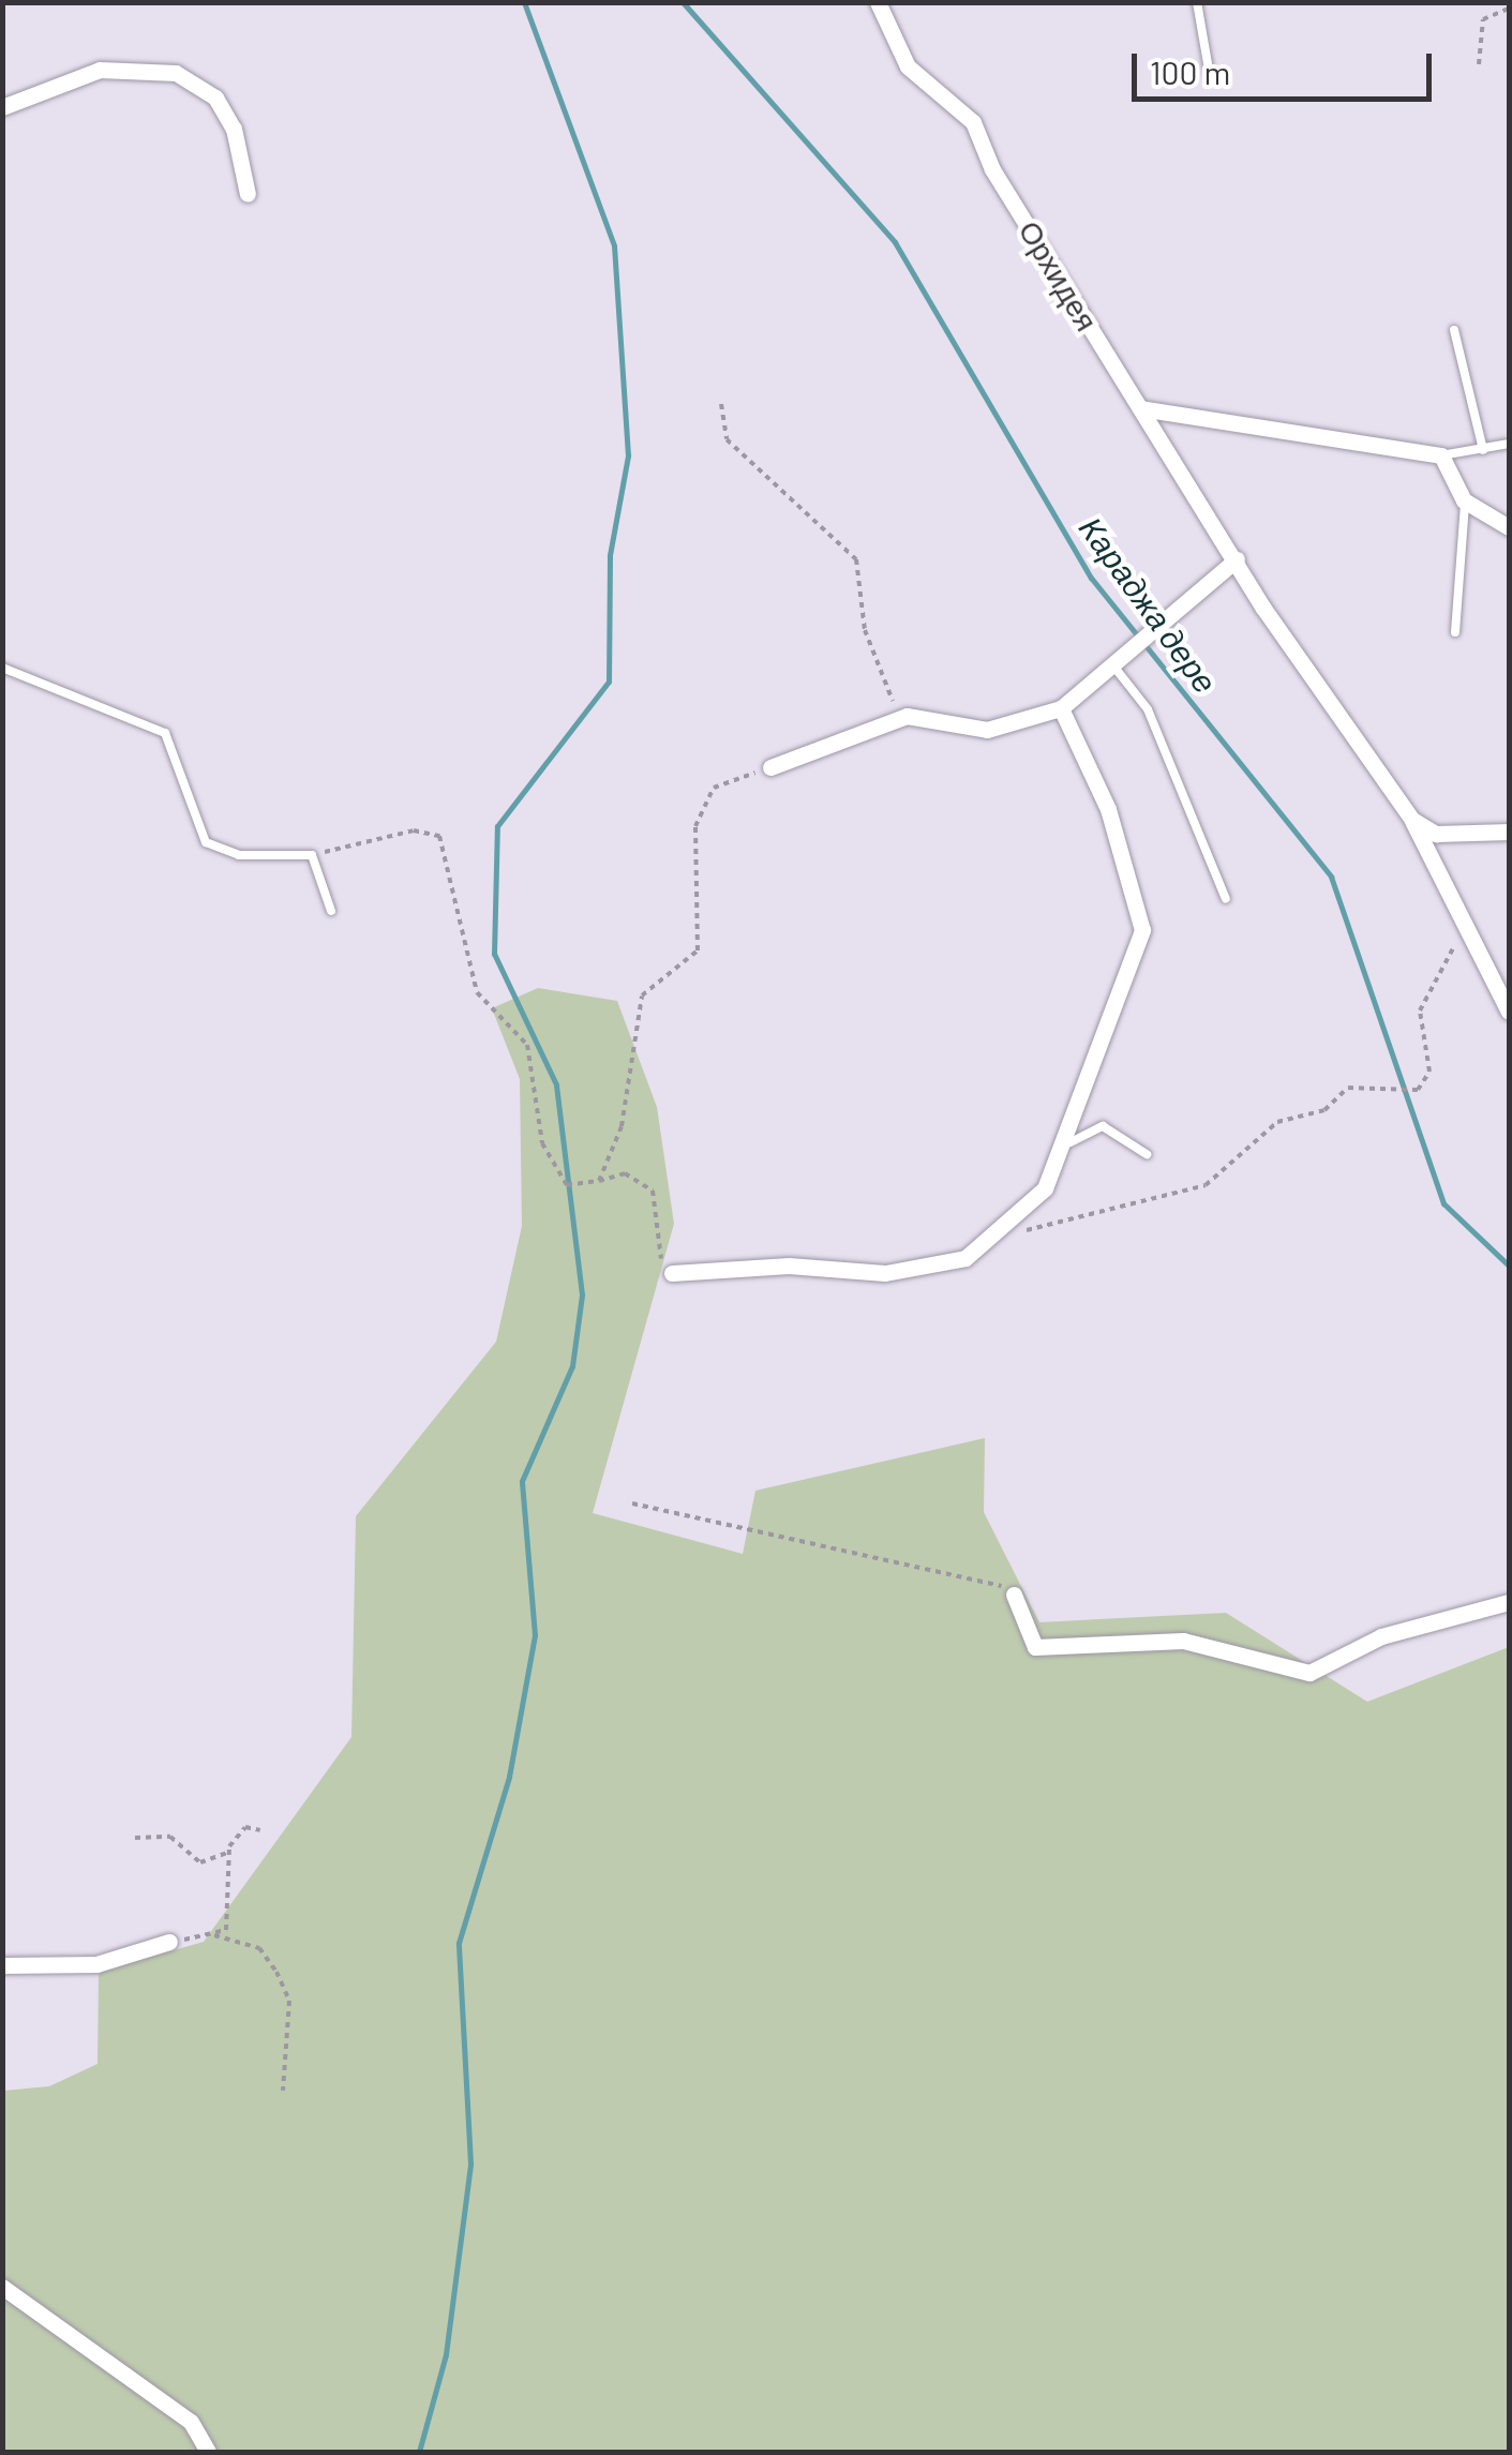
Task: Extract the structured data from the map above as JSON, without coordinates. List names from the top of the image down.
{
  "streets": {
    "street": ["Орхидея"]
  },
  "water": ["Караджа дере"],
  "scale_bar": "100 m"
}
